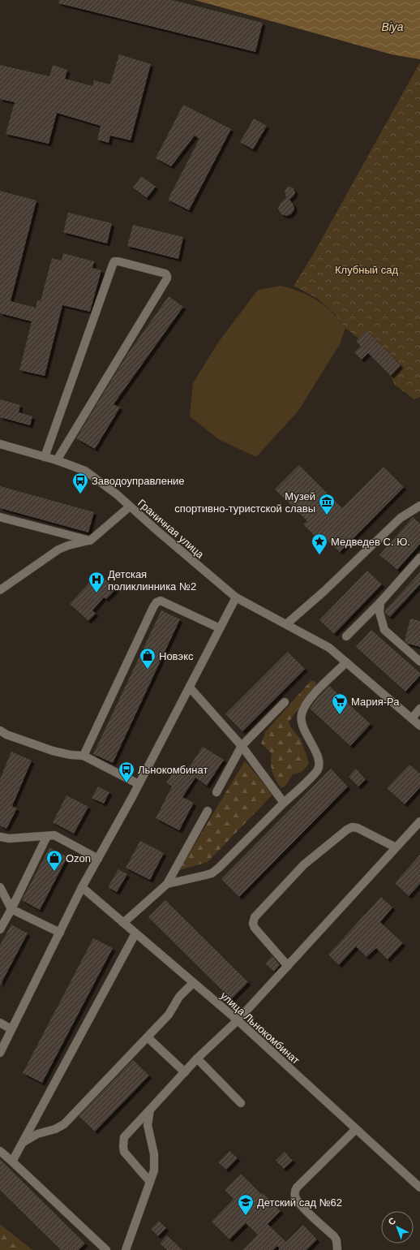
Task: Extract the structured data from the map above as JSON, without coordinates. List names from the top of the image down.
{
  "streets": {
    "street": ["Граничная улица", "улица Льнокомбинат"]
  },
  "water": ["Biya"],
  "parks": ["Клубный сад"],
  "places": {
    "bus stop": ["Заводоуправление", "Льнокомбинат"],
    "museum": ["Музей спортивно-туристской славы"],
    "place": ["Медведев С. Ю."],
    "hospital": ["Детская поликлинника №2"],
    "shop": ["Новэкс", "Ozon"],
    "supermarket": ["Мария-Ра"],
    "school or university": ["Детский сад №62"]
  },
  "north": "top left"
}
